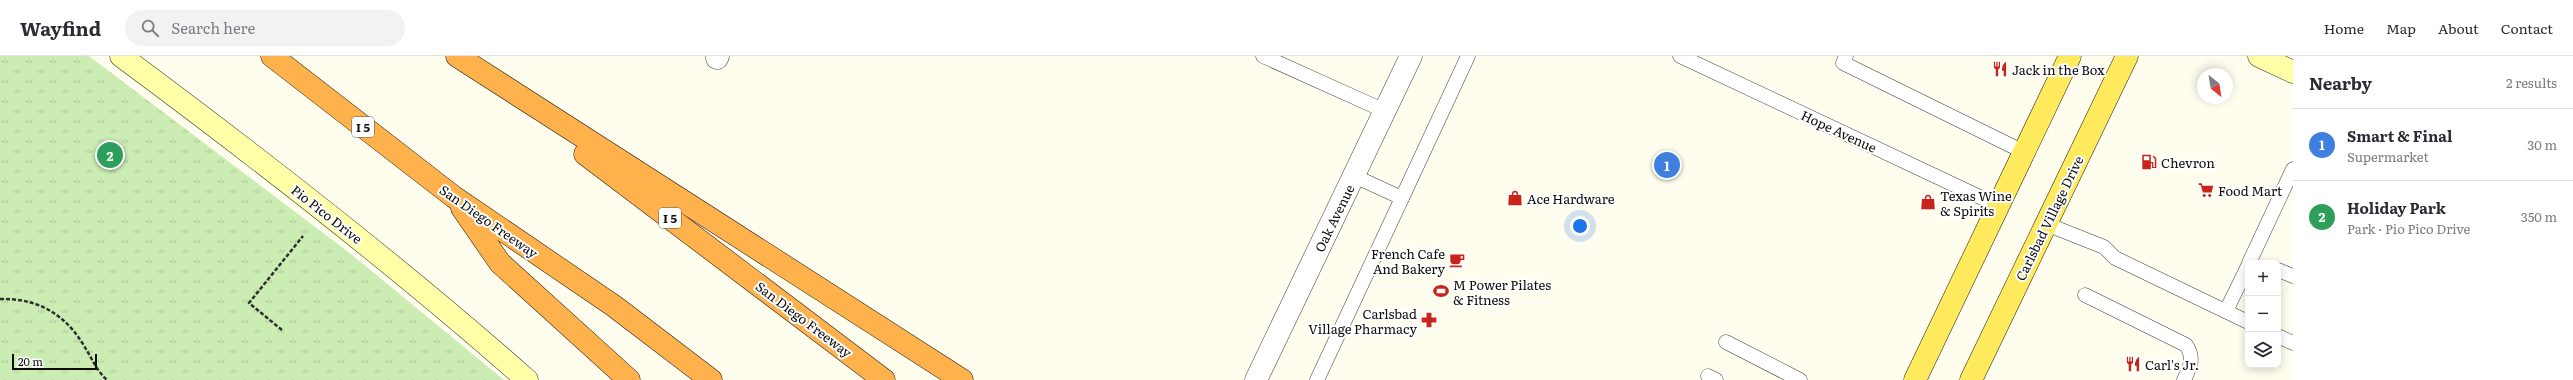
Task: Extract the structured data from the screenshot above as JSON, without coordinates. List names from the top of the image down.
{
  "streets": {
    "highway": ["I 5", "San Diego Freeway"],
    "main road": ["Carlsbad Village Drive"],
    "street": ["Pio Pico Drive", "Oak Avenue"],
    "lane": ["Hope Avenue"]
  },
  "places": {
    "restaurant": ["Jack in the Box", "Carl's Jr."],
    "fuel station": ["Chevron"],
    "supermarket": ["Food Mart"],
    "shop": ["Ace Hardware", "Texas Wine & Spirits"],
    "cafe": ["French Cafe And Bakery"],
    "sports": ["M Power Pilates & Fitness"],
    "pharmacy": ["Carlsbad Village Pharmacy"]
  },
  "scale_bar": "20 m",
  "north": "bottom right",
  "page": {
    "header": "Wayfind",
    "search": "Search here",
    "nav": [
      "Home",
      "Map",
      "About",
      "Contact"
    ],
    "heading": ["Nearby", "2 results"],
    "list": [
      {
        "mark": "1",
        "name": "Smart & Final",
        "note": "Supermarket",
        "value": "30 m"
      },
      {
        "mark": "2",
        "name": "Holiday Park",
        "note": "Park · Pio Pico Drive",
        "value": "350 m"
      }
    ],
    "pins": ["2", "1"],
    "map_buttons": ["+", "−"],
    "scale": "20 m"
  }
}
